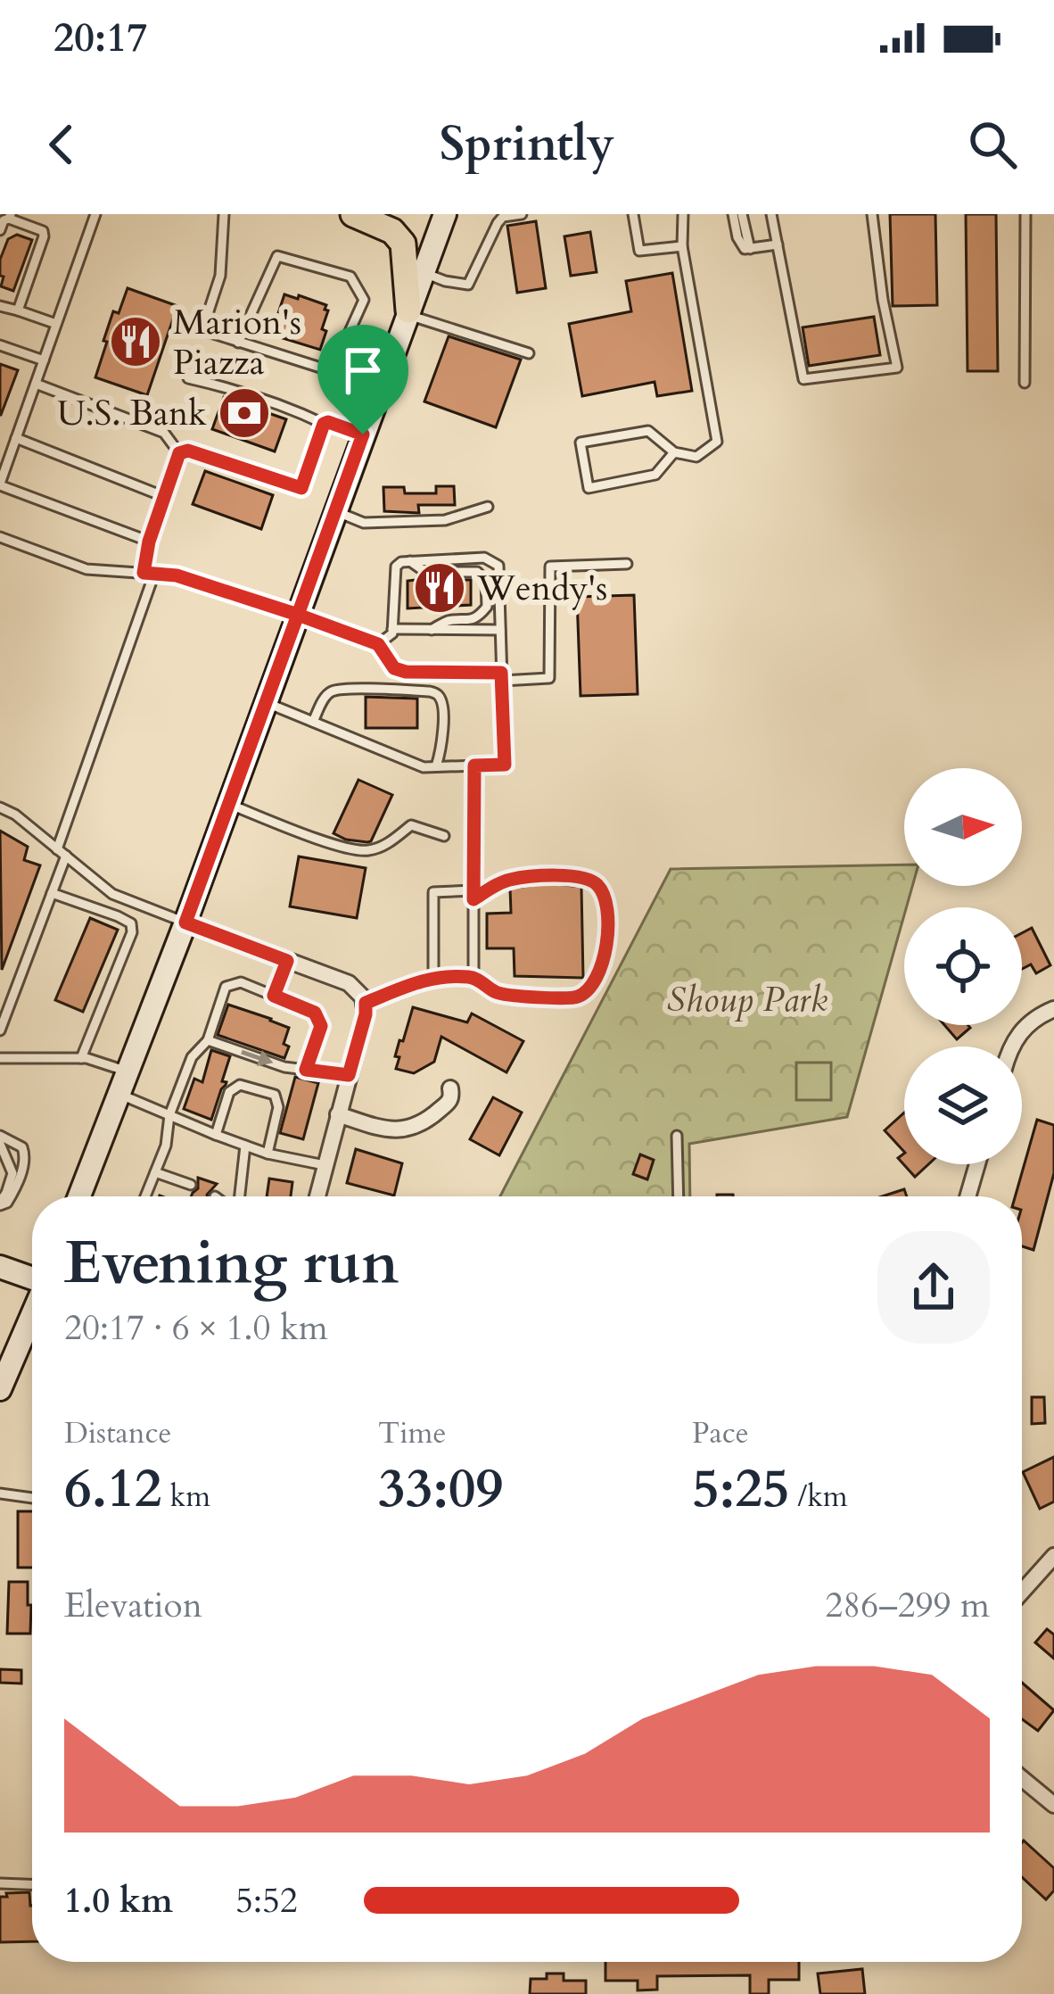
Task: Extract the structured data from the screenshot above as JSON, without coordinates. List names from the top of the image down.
{
  "parks": ["Shoup Park"],
  "places": {
    "restaurant": ["Marion's Piazza", "Wendy's"],
    "bank": ["U.S. Bank"]
  },
  "north": "right",
  "page": {
    "status": "20:17",
    "header": "Sprintly",
    "heading": ["Evening run", "20:17 · 6 × 1.0 km"],
    "stats": [
      ["Distance", "6.12 km"],
      ["Time", "33:09"],
      ["Pace", "5:25 /km"]
    ],
    "chart": ["Elevation", "286–299 m"],
    "list": [
      {
        "name": "1.0 km",
        "note": "5:52"
      }
    ]
  }
}
